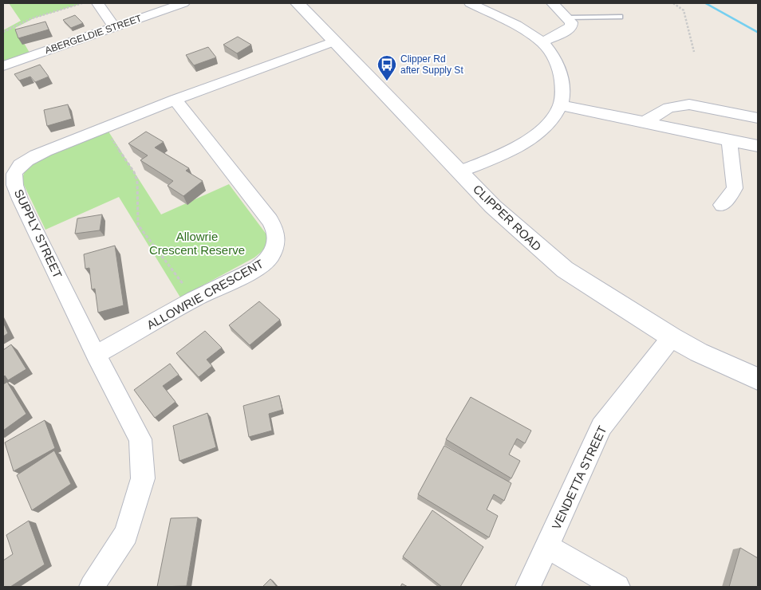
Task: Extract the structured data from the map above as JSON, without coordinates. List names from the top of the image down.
{
  "streets": {
    "street": [
      "ABERGELDIE STREET",
      "CLIPPER ROAD",
      "SUPPLY STREET",
      "ALLOWRIE CRESCENT",
      "VENDETTA STREET"
    ]
  },
  "crossings": [
    ["CLIPPER ROAD", "SUPPLY STREET"],
    ["CLIPPER ROAD", "VENDETTA STREET"],
    ["SUPPLY STREET", "ALLOWRIE CRESCENT"]
  ],
  "parks": ["Allowrie Crescent Reserve"],
  "places": {
    "bus stop": ["Clipper Rd after Supply St"]
  }
}
